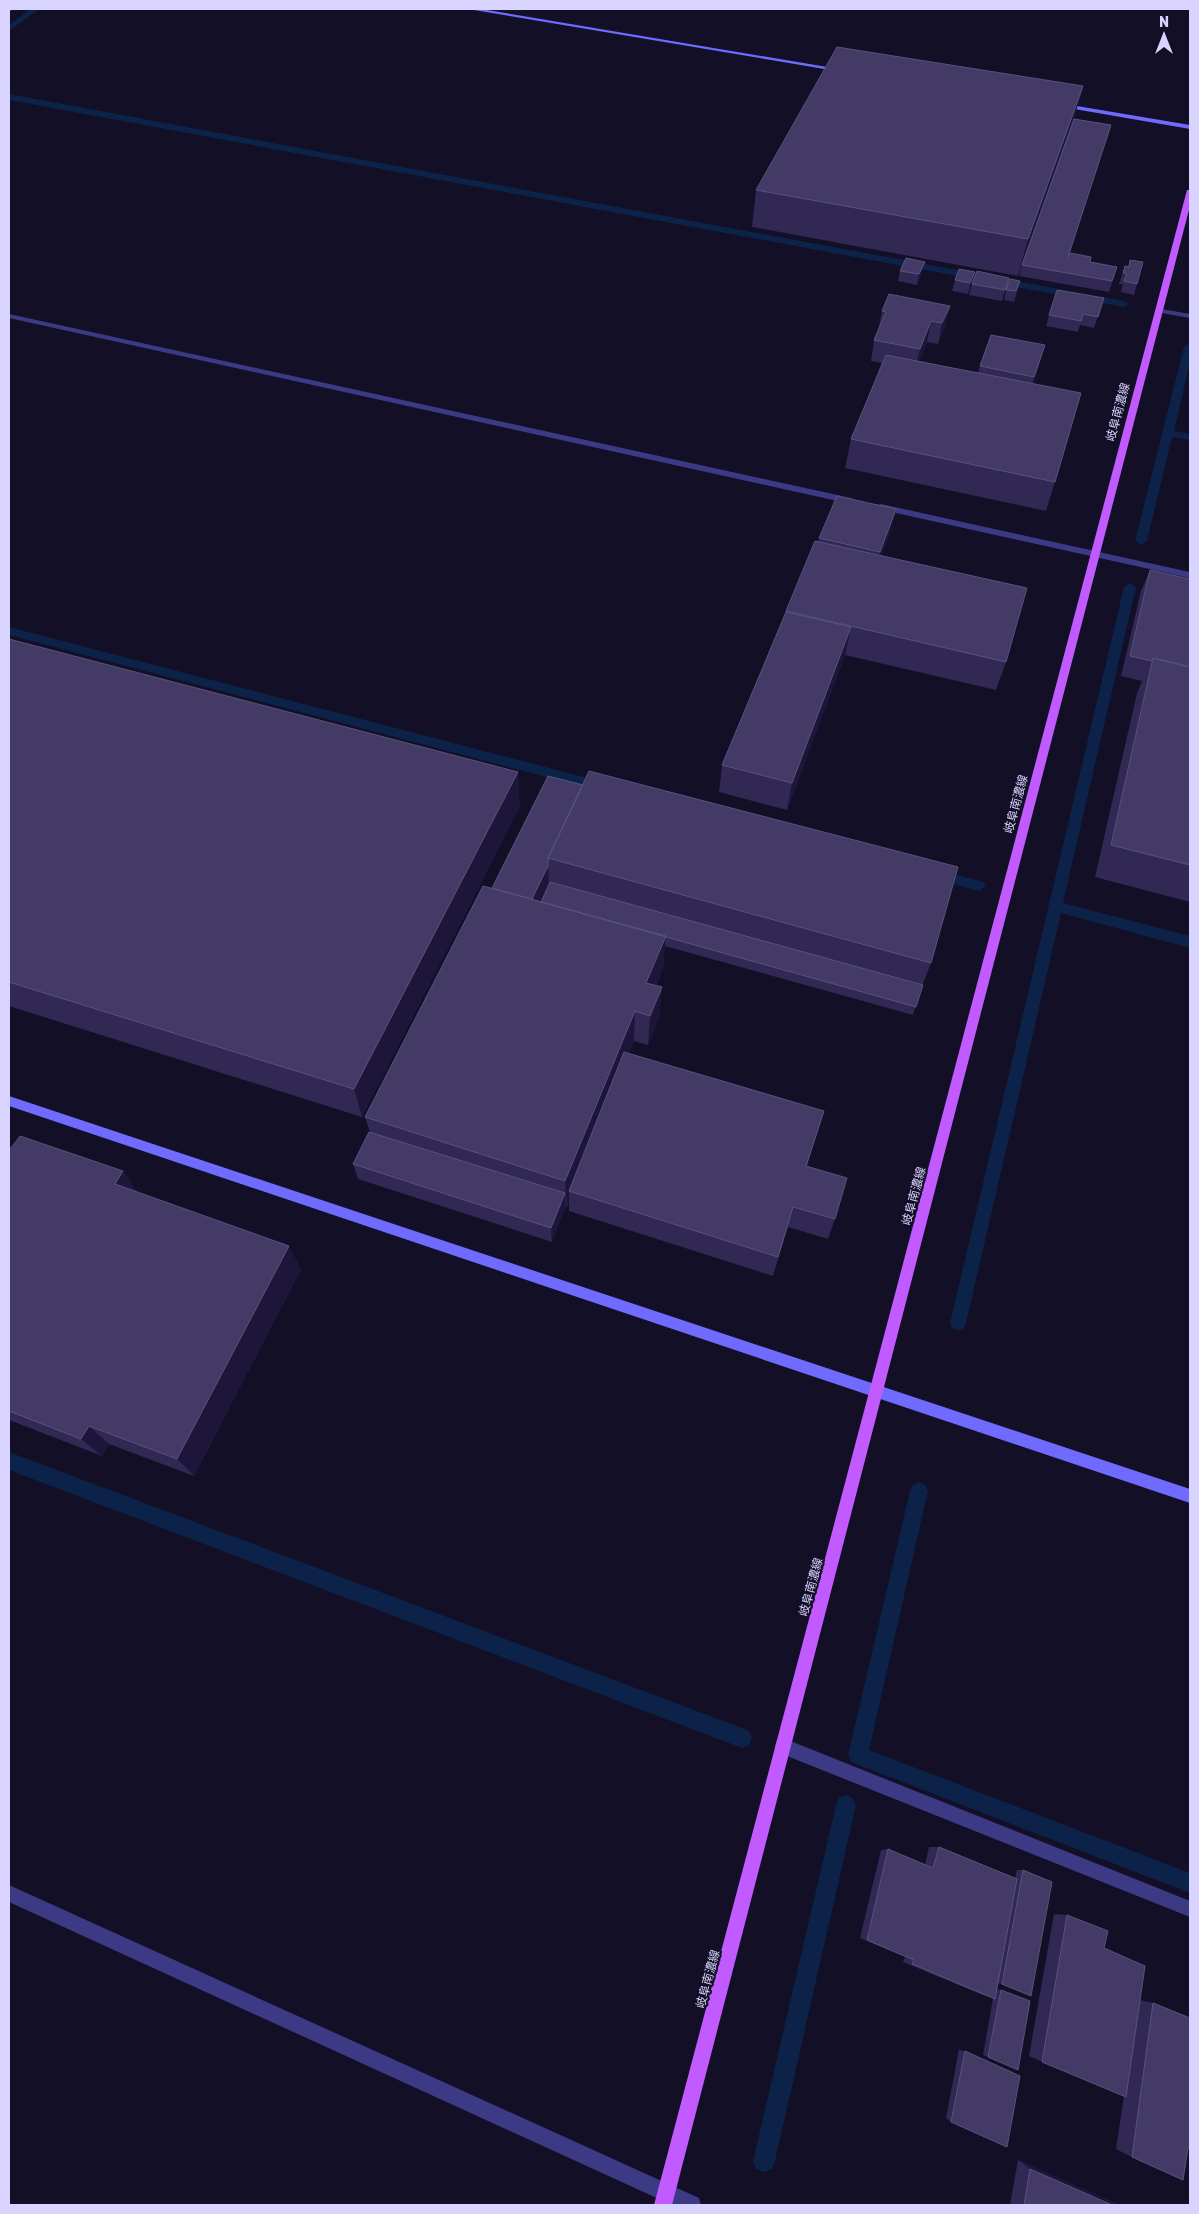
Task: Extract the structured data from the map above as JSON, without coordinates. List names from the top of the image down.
{
  "streets": {
    "main road": ["岐阜南濃線"]
  },
  "north": "top"
}
